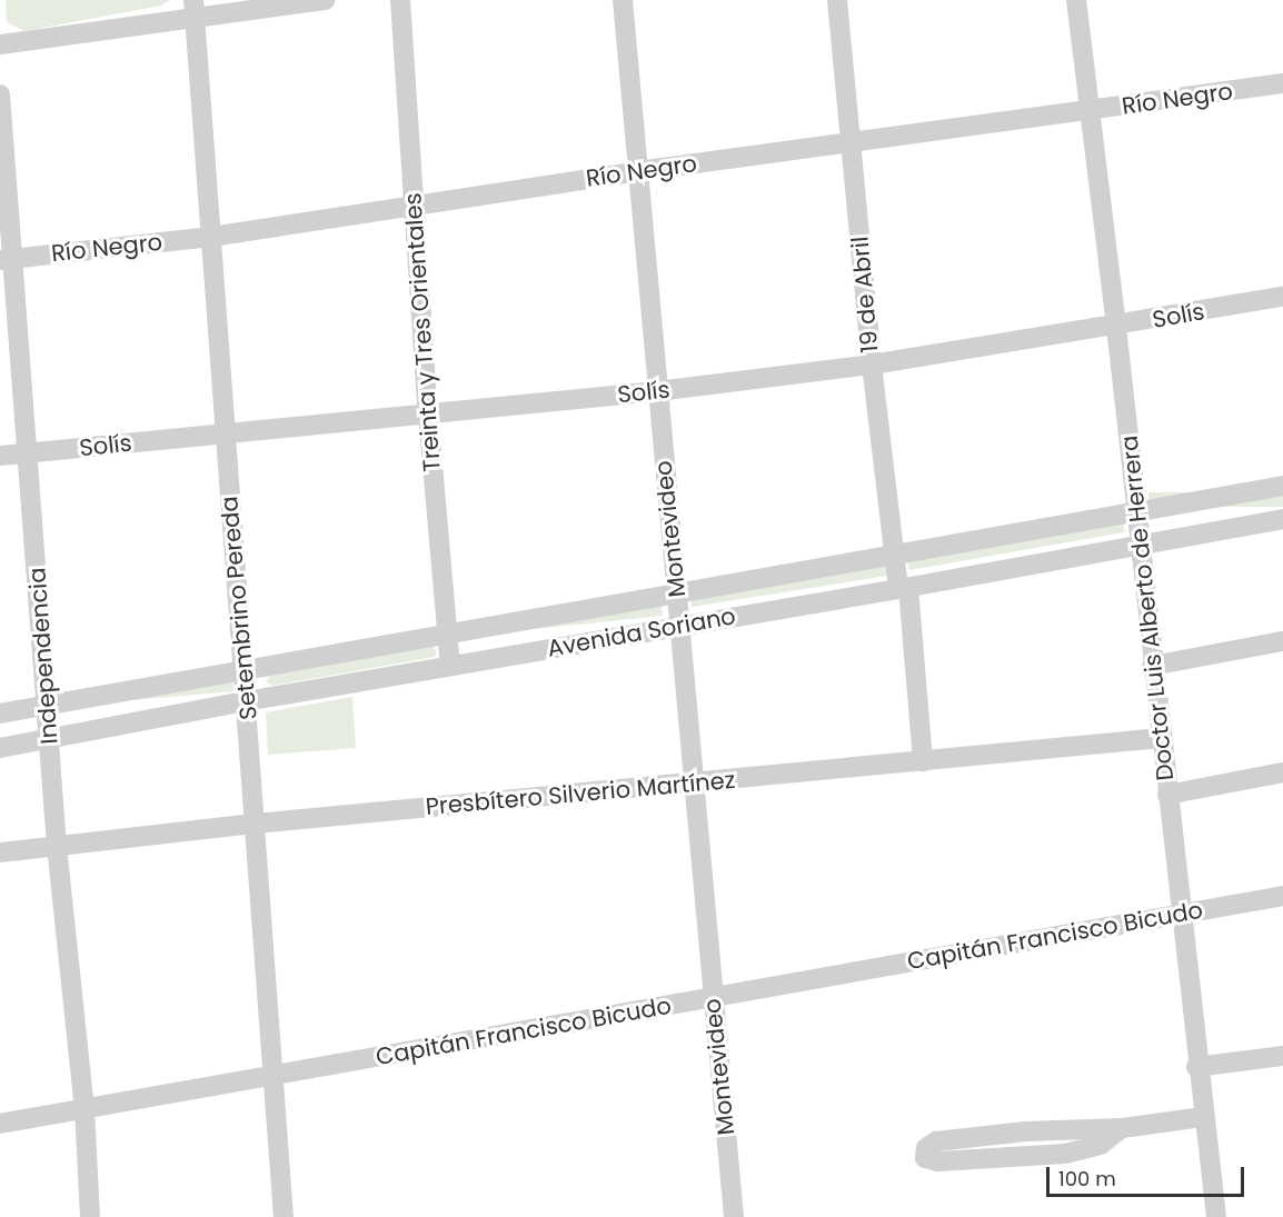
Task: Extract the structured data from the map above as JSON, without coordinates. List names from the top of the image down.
{
  "streets": {
    "street": [
      "Río Negro",
      "19 de Abril",
      "Solís",
      "Treinta y Tres Orientales",
      "Montevideo",
      "Setembrino Pereda",
      "Doctor Luis Alberto de Herrera",
      "Avenida Soriano",
      "Independencia",
      "Presbítero Silverio Martínez",
      "Capitán Francisco Bicudo"
    ]
  },
  "crossings": [
    ["Río Negro", "19 de Abril"],
    ["Río Negro", "Treinta y Tres Orientales"],
    ["Río Negro", "Montevideo"],
    ["Río Negro", "Setembrino Pereda"],
    ["Río Negro", "Doctor Luis Alberto de Herrera"],
    ["Río Negro", "Independencia"],
    ["19 de Abril", "Solís"],
    ["19 de Abril", "Avenida Soriano"],
    ["19 de Abril", "Presbítero Silverio Martínez"],
    ["Solís", "Treinta y Tres Orientales"],
    ["Solís", "Montevideo"],
    ["Solís", "Setembrino Pereda"],
    ["Solís", "Doctor Luis Alberto de Herrera"],
    ["Solís", "Independencia"],
    ["Treinta y Tres Orientales", "Avenida Soriano"],
    ["Montevideo", "Avenida Soriano"],
    ["Montevideo", "Presbítero Silverio Martínez"],
    ["Montevideo", "Capitán Francisco Bicudo"],
    ["Setembrino Pereda", "Avenida Soriano"],
    ["Setembrino Pereda", "Presbítero Silverio Martínez"],
    ["Setembrino Pereda", "Capitán Francisco Bicudo"],
    ["Doctor Luis Alberto de Herrera", "Avenida Soriano"],
    ["Doctor Luis Alberto de Herrera", "Presbítero Silverio Martínez"],
    ["Doctor Luis Alberto de Herrera", "Capitán Francisco Bicudo"],
    ["Avenida Soriano", "Independencia"],
    ["Independencia", "Presbítero Silverio Martínez"],
    ["Independencia", "Capitán Francisco Bicudo"]
  ],
  "scale_bar": "100 m"
}
